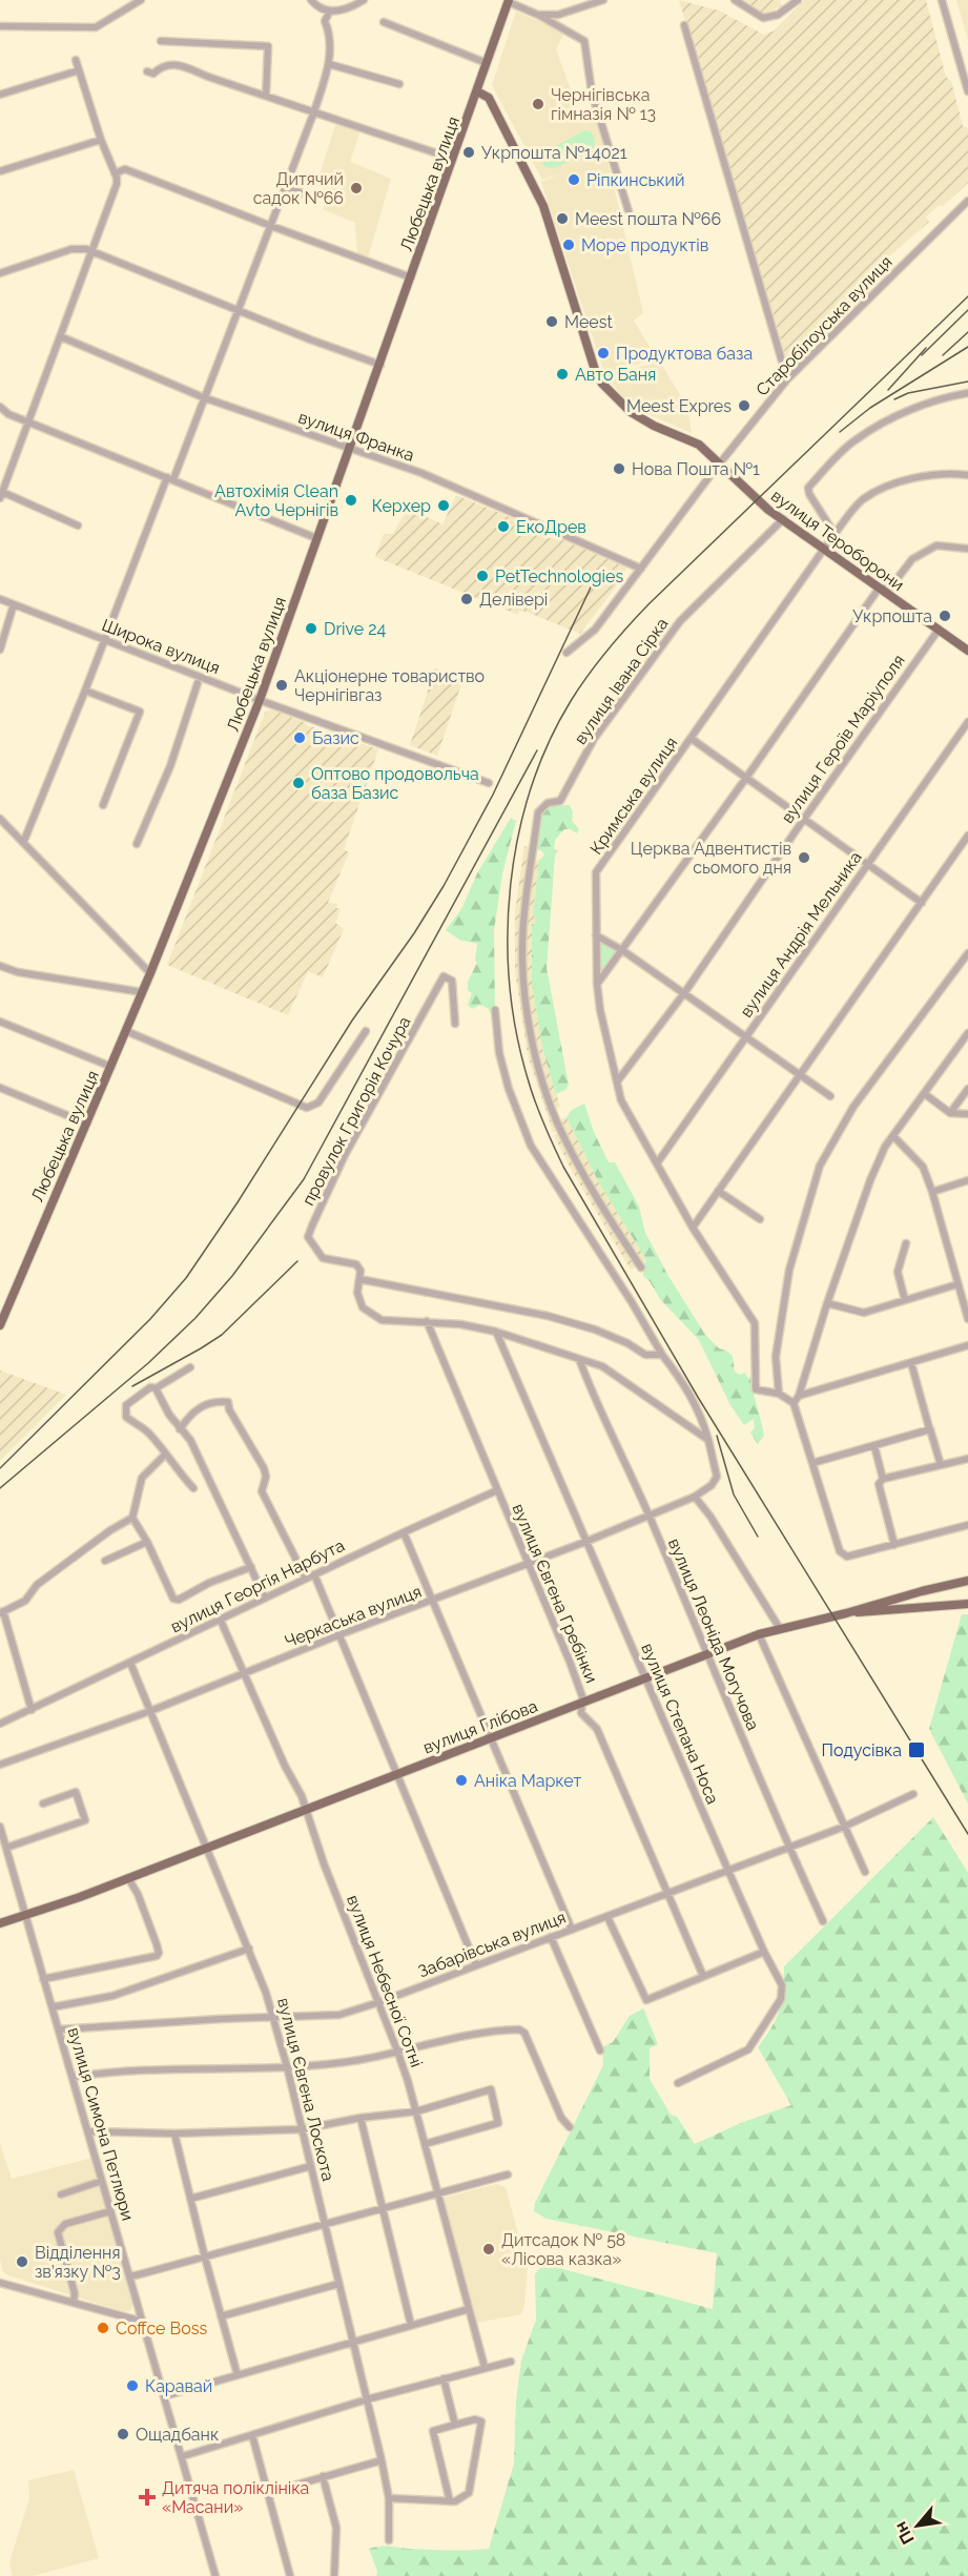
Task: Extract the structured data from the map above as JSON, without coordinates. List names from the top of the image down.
{
  "streets": {
    "main road": ["Любецька вулиця", "вулиця Тероборони", "вулиця Глібова"],
    "street": [
      "Старобілоуська вулиця",
      "вулиця Франка",
      "Широка вулиця",
      "вулиця Івана Сірка",
      "вулиця Героїв Маріуполя",
      "Кримська вулиця",
      "вулиця Андрія Мельника",
      "провулок Григорія Кочура",
      "вулиця Георгія Нарбута",
      "вулиця Євгена Гребінки",
      "Черкаська вулиця",
      "вулиця Леоніда Могучова",
      "вулиця Степана Носа",
      "Забарівська вулиця",
      "вулиця Небесної Сотні",
      "вулиця Євгена Лоскота",
      "вулиця Симона Петлюри"
    ]
  },
  "crossings": [
    ["Любецька вулиця", "вулиця Франка"],
    ["Любецька вулиця", "вулиця Тероборони"],
    ["Любецька вулиця", "Широка вулиця"],
    ["Старобілоуська вулиця", "вулиця Франка"],
    ["Старобілоуська вулиця", "вулиця Тероборони"],
    ["вулиця Тероборони", "вулиця Івана Сірка"],
    ["вулиця Тероборони", "вулиця Героїв Маріуполя"],
    ["вулиця Тероборони", "Кримська вулиця"],
    ["вулиця Героїв Маріуполя", "Кримська вулиця"],
    ["Кримська вулиця", "вулиця Андрія Мельника"],
    ["вулиця Георгія Нарбута", "вулиця Євгена Гребінки"],
    ["вулиця Георгія Нарбута", "вулиця Небесної Сотні"],
    ["вулиця Георгія Нарбута", "вулиця Євгена Лоскота"],
    ["вулиця Євгена Гребінки", "Черкаська вулиця"],
    ["вулиця Євгена Гребінки", "вулиця Глібова"],
    ["вулиця Євгена Гребінки", "Забарівська вулиця"],
    ["Черкаська вулиця", "вулиця Леоніда Могучова"],
    ["Черкаська вулиця", "вулиця Степана Носа"],
    ["Черкаська вулиця", "вулиця Небесної Сотні"],
    ["Черкаська вулиця", "вулиця Євгена Лоскота"],
    ["вулиця Леоніда Могучова", "вулиця Глібова"],
    ["вулиця Леоніда Могучова", "Забарівська вулиця"],
    ["вулиця Степана Носа", "вулиця Глібова"],
    ["вулиця Степана Носа", "Забарівська вулиця"],
    ["вулиця Глібова", "вулиця Небесної Сотні"],
    ["вулиця Глібова", "вулиця Євгена Лоскота"],
    ["вулиця Глібова", "вулиця Симона Петлюри"],
    ["Забарівська вулиця", "вулиця Небесної Сотні"],
    ["Забарівська вулиця", "вулиця Євгена Лоскота"],
    ["Забарівська вулиця", "вулиця Симона Петлюри"]
  ],
  "places": {
    "other": [
      "Чернігівська гімназія № 13",
      "Укрпошта №14021",
      "Ріпкинський",
      "Дитячий садок №66",
      "Meest пошта №66",
      "Море продуктів",
      "Meest",
      "Продуктова база",
      "Авто Баня",
      "Meest Expres",
      "Нова Пошта №1",
      "Автохімія Clean Avto Чернігів",
      "Керхер",
      "ЕкоДрев",
      "PetTechnologies",
      "Делівері",
      "Укрпошта",
      "Drive 24",
      "Акціонерне товариство Чернігівгаз",
      "Базис",
      "Оптово продовольча база Базис",
      "Церква Адвентистів сьомого дня",
      "Аніка Маркет",
      "Дитсадок № 58 «Лісова казка»",
      "Відділення зв’язку №3",
      "Coffce Boss",
      "Каравай",
      "Ощадбанк"
    ],
    "transit": ["Подусівка"],
    "health": ["Дитяча поліклініка «Масани»"]
  },
  "north": "bottom left"
}
